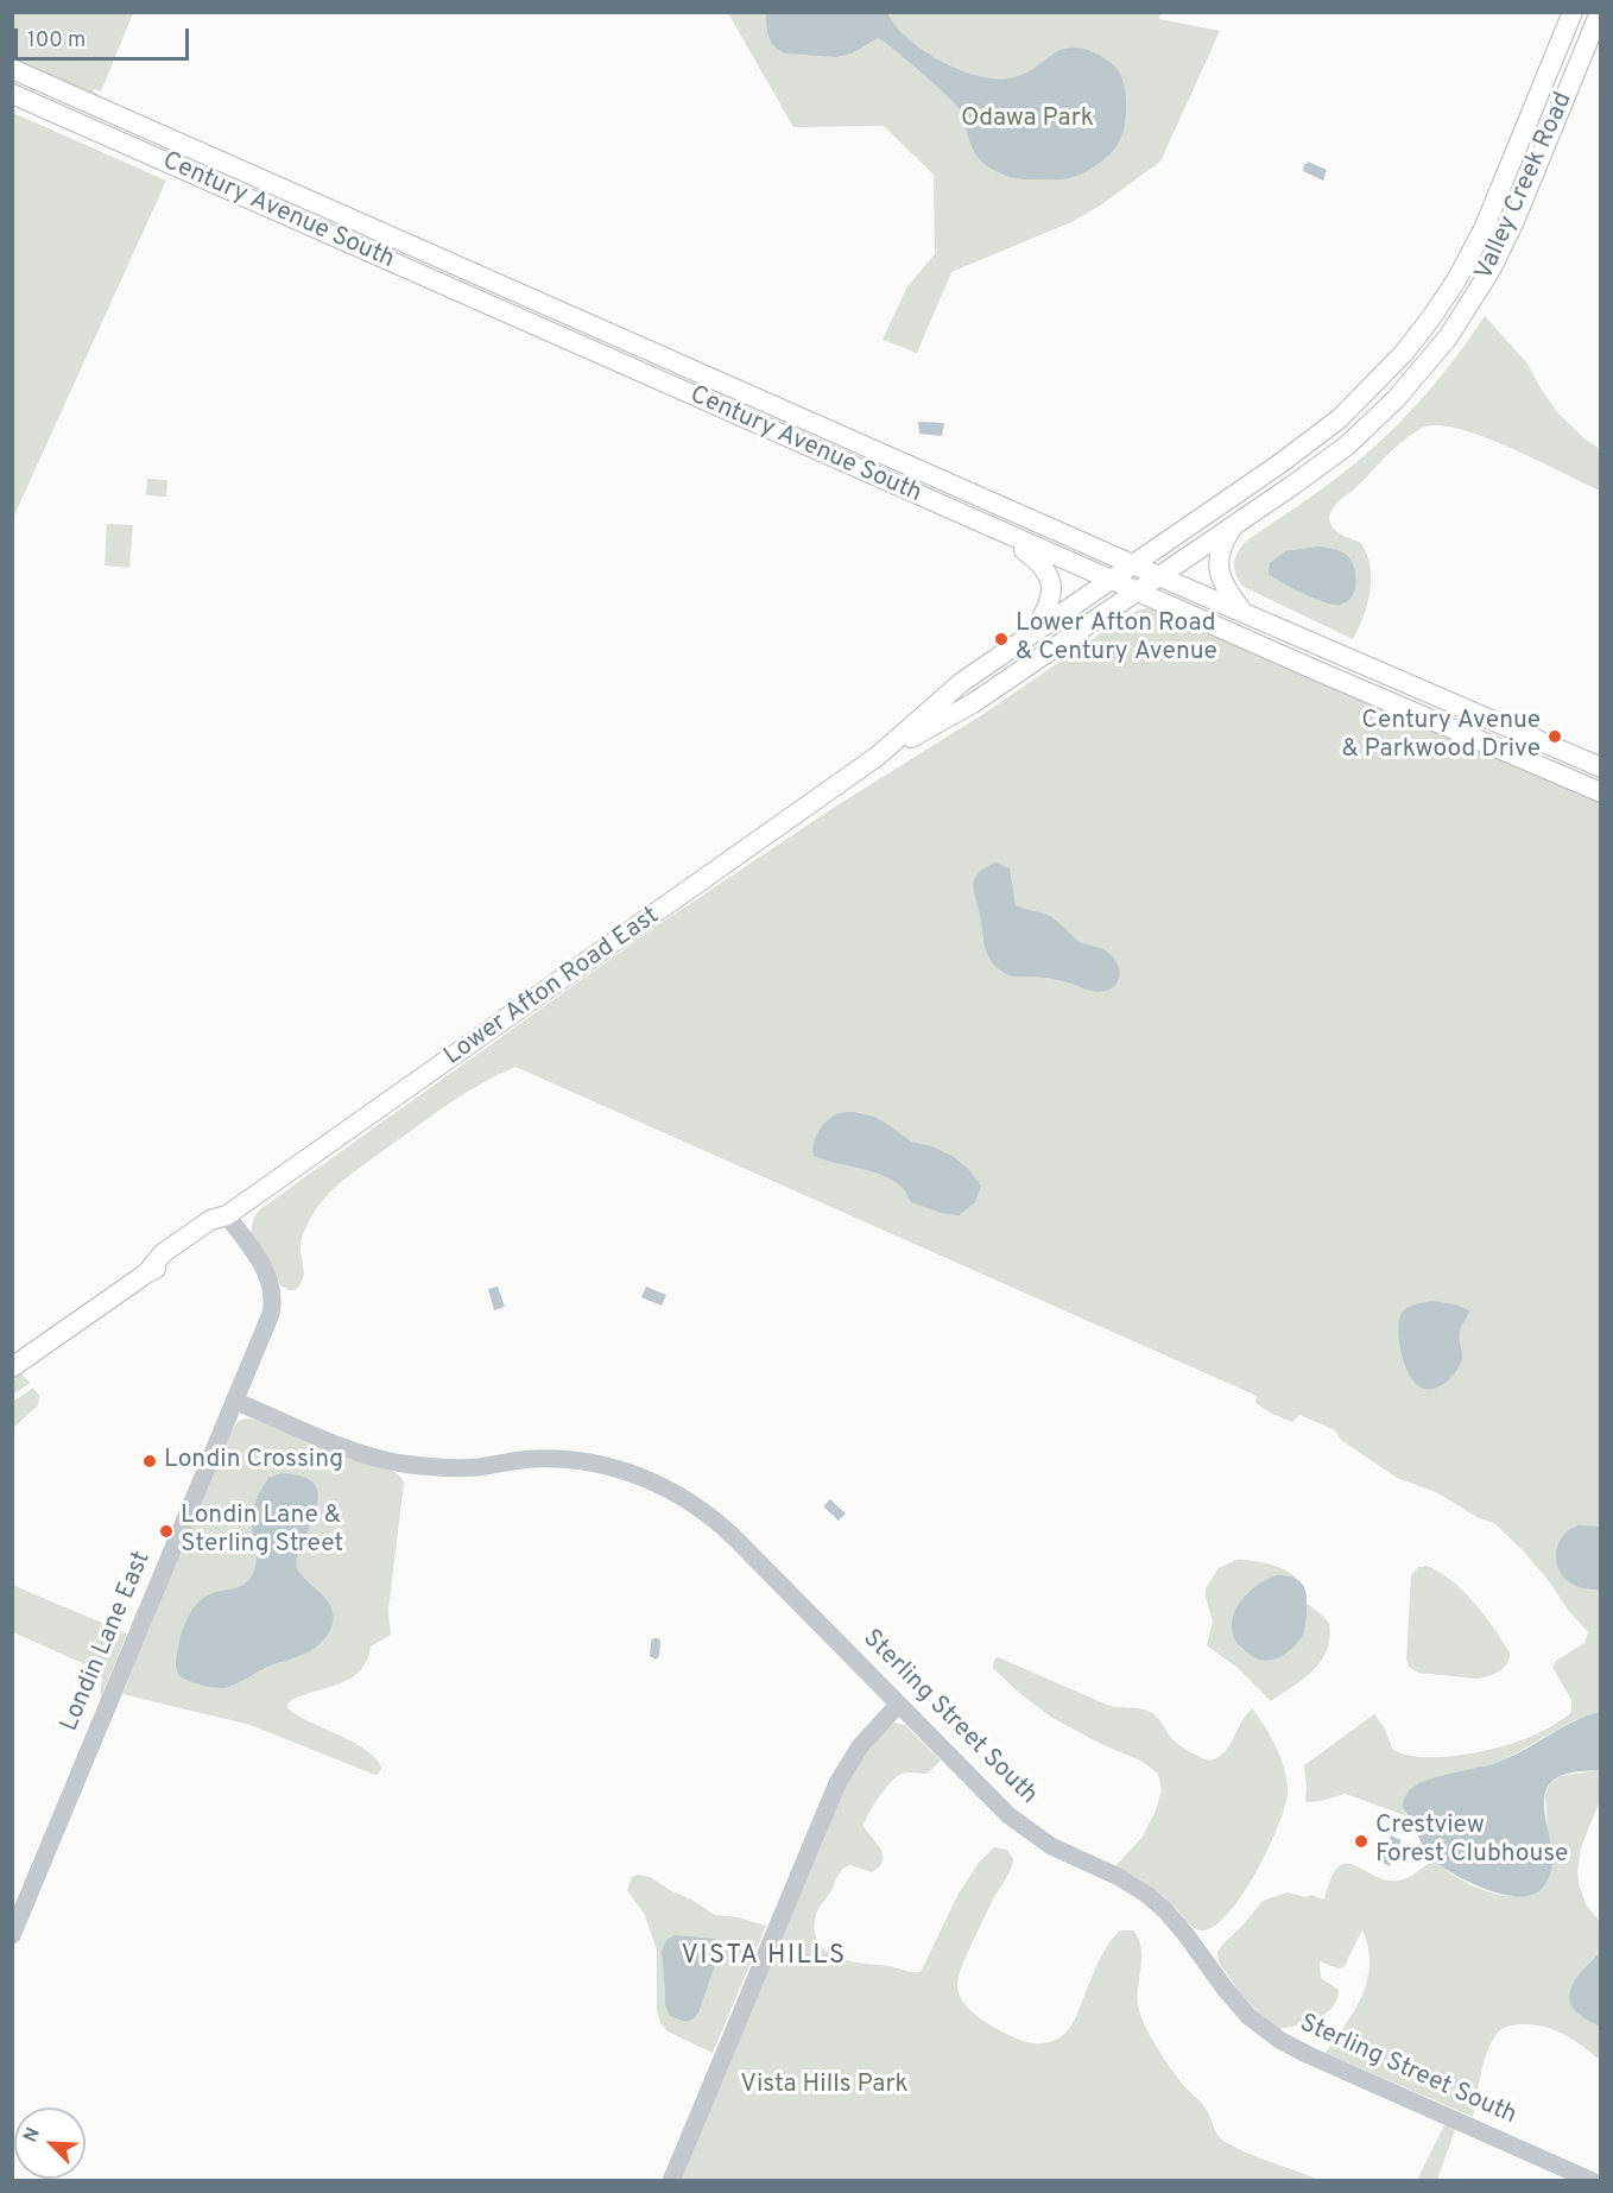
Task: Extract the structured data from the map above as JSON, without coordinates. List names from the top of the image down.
{
  "streets": {
    "main road": ["Valley Creek Road", "Century Avenue South", "Lower Afton Road East"],
    "street": ["Londin Lane East", "Sterling Street South"]
  },
  "crossings": [
    ["Valley Creek Road", "Century Avenue South"],
    ["Valley Creek Road", "Lower Afton Road East"],
    ["Century Avenue South", "Lower Afton Road East"],
    ["Lower Afton Road East", "Londin Lane East"],
    ["Londin Lane East", "Sterling Street South"]
  ],
  "districts": ["VISTA HILLS"],
  "parks": ["Odawa Park", "Vista Hills Park"],
  "places": [
    "Lower Afton Road & Century Avenue",
    "Century Avenue & Parkwood Drive",
    "Londin Crossing",
    "Londin Lane & Sterling Street",
    "Crestview Forest Clubhouse"
  ],
  "scale_bar": "100 m",
  "north": "top left"
}
